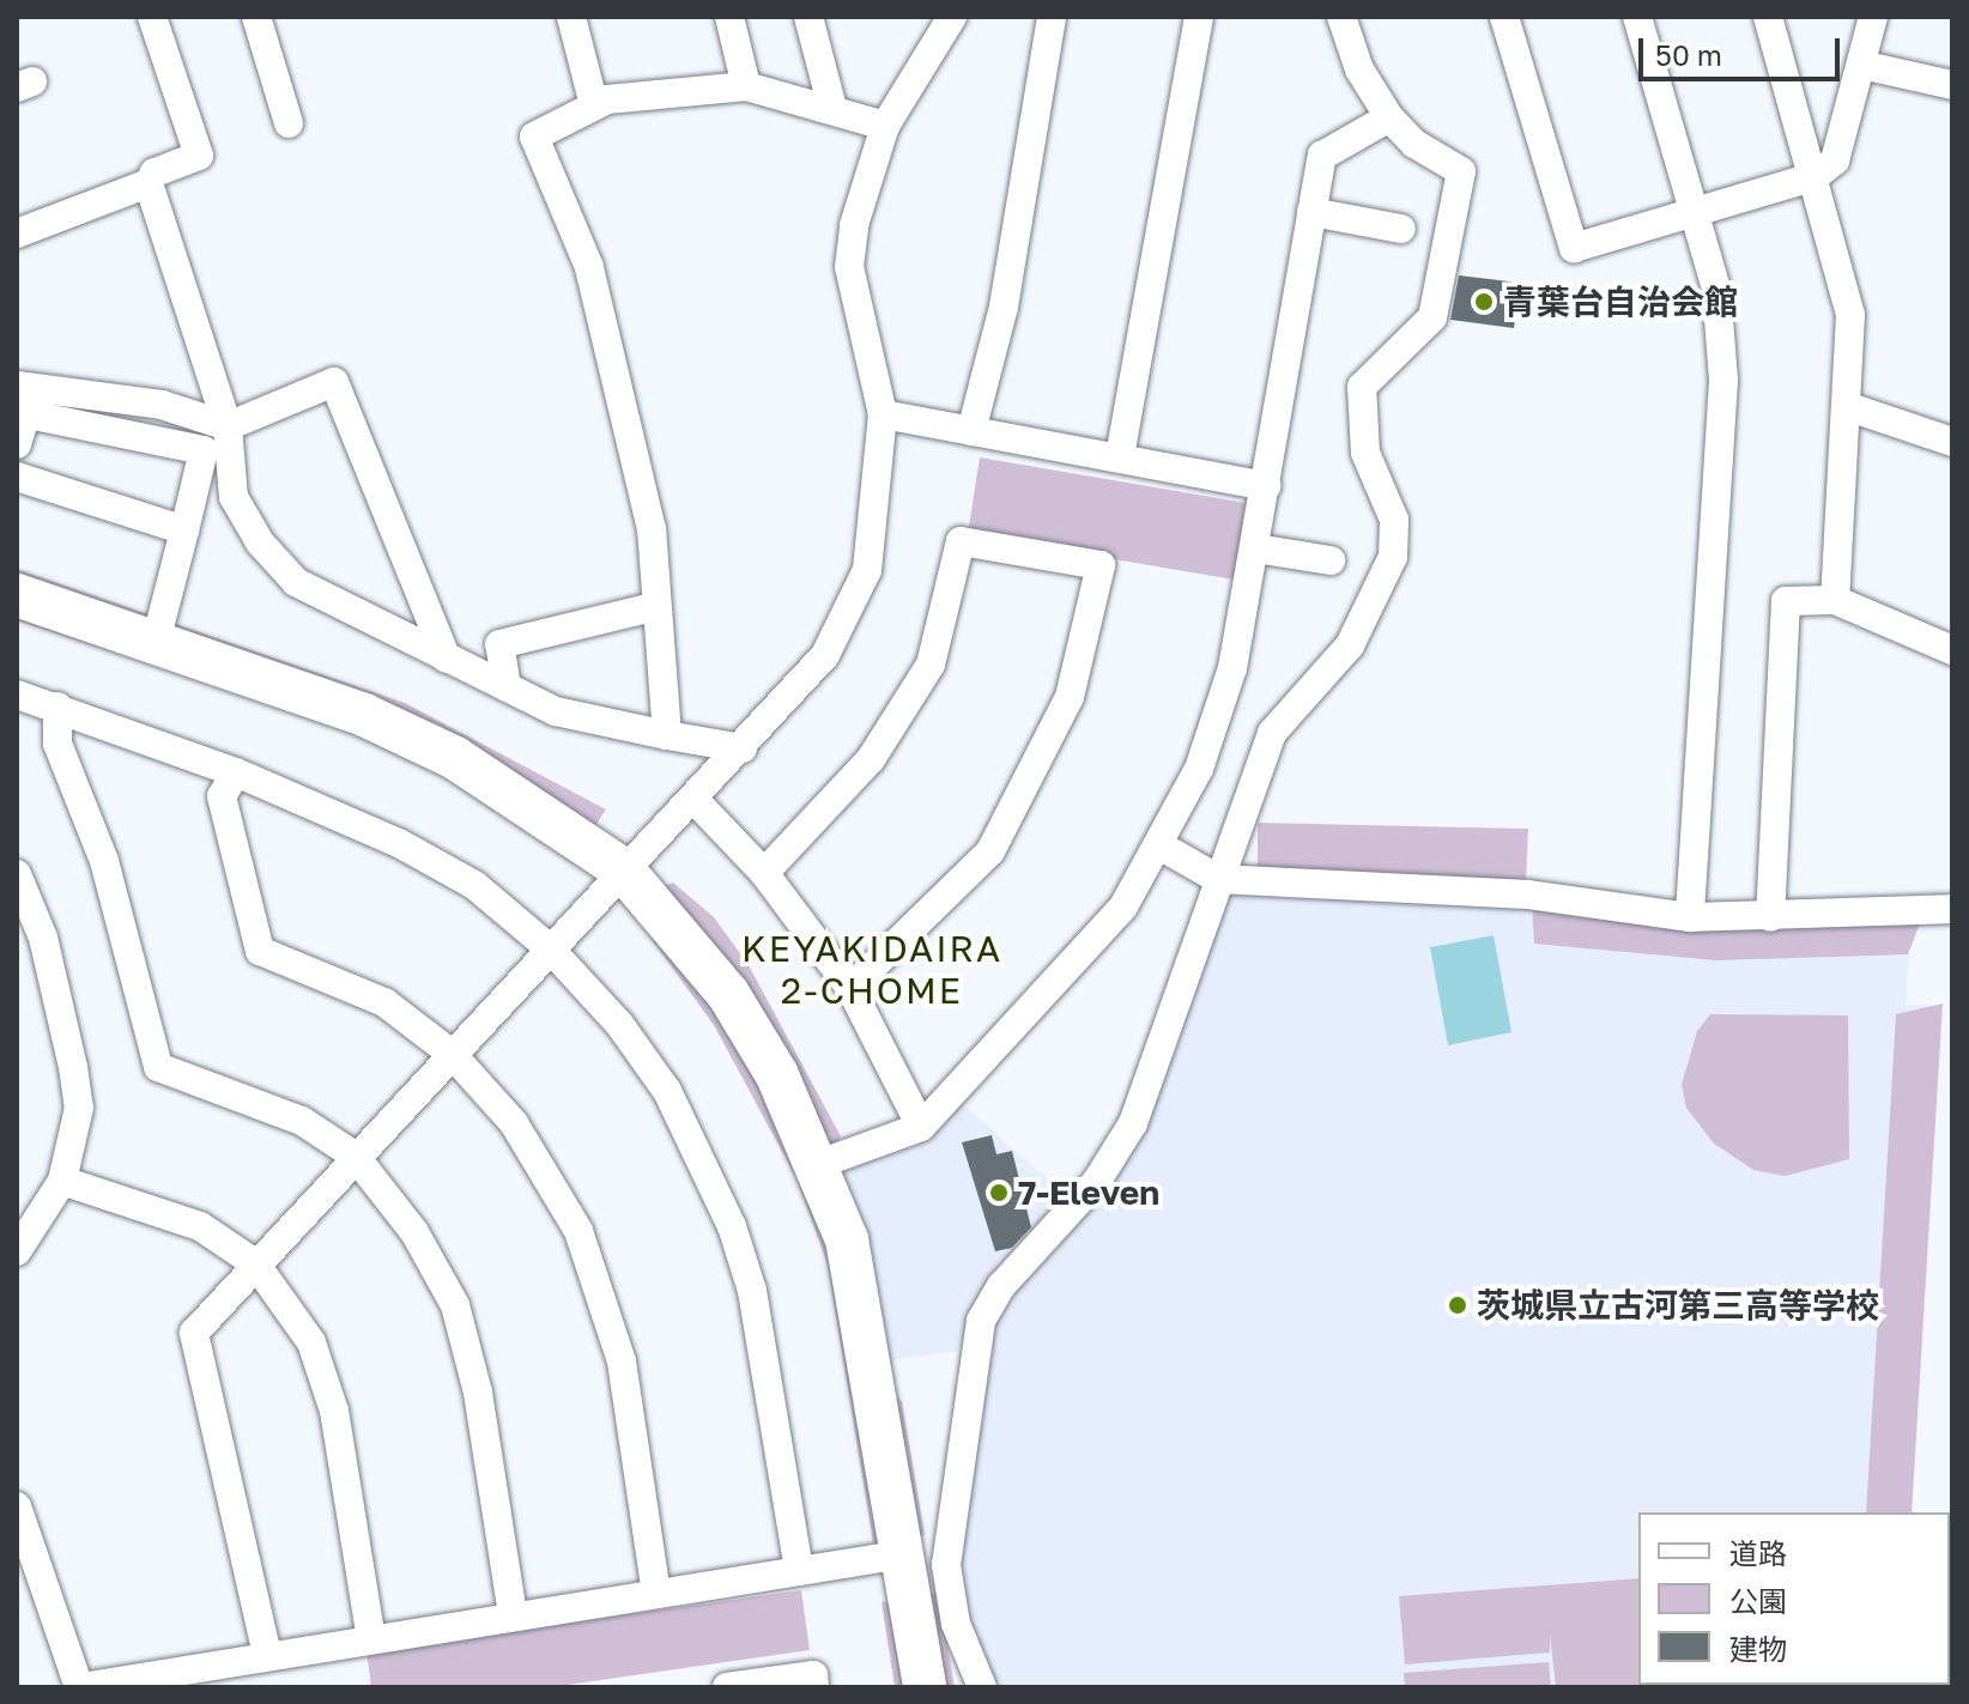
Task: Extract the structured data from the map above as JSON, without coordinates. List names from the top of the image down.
{
  "districts": ["KEYAKIDAIRA 2-CHOME"],
  "places": ["青葉台自治会館", "7-Eleven", "茨城県立古河第三高等学校"],
  "legend": ["道路", "公園", "建物"],
  "scale_bar": "50 m"
}
